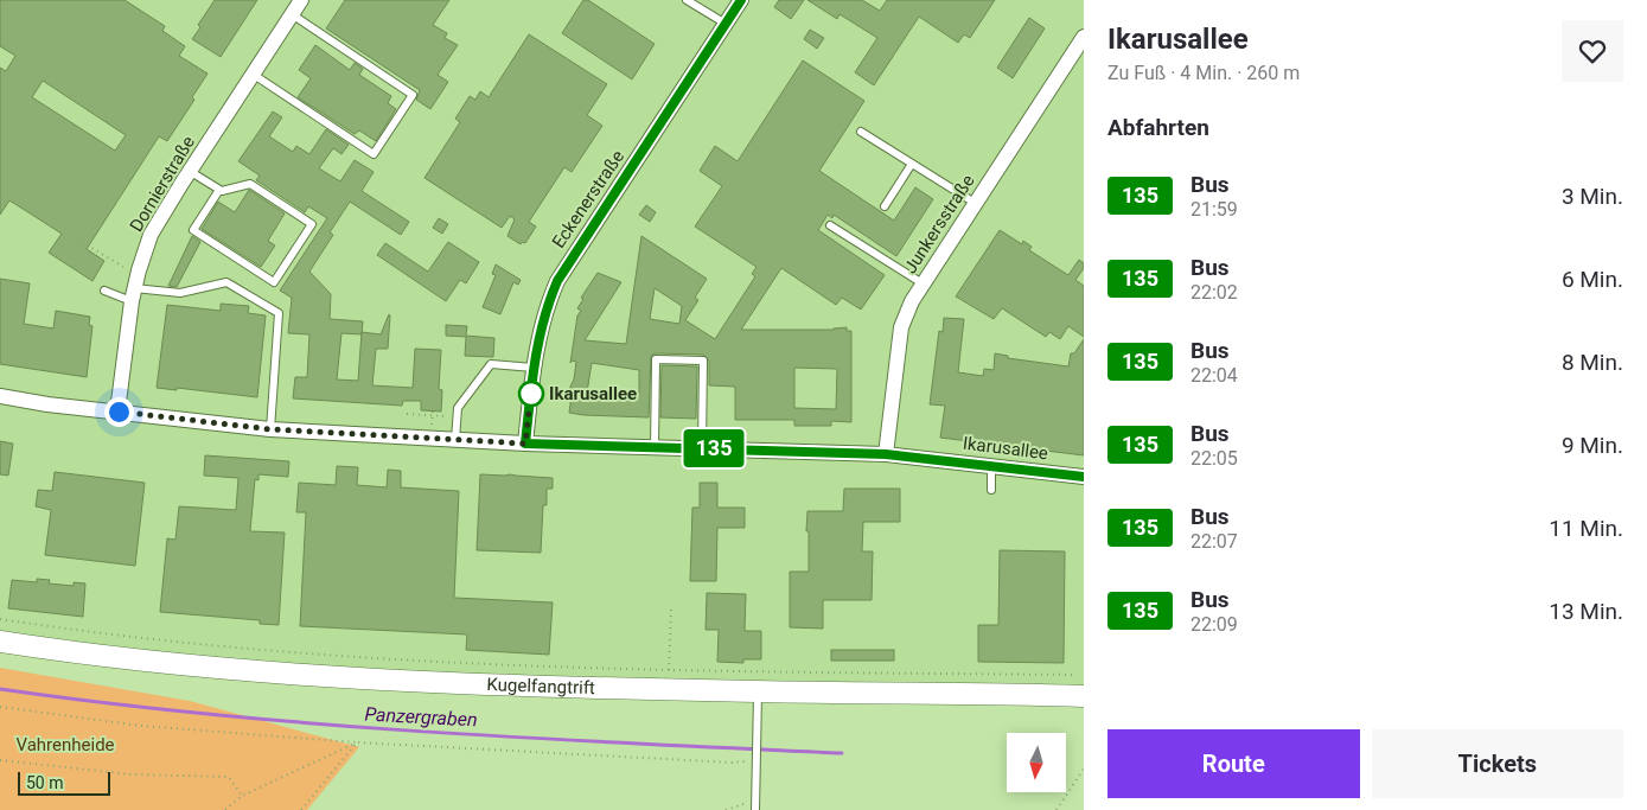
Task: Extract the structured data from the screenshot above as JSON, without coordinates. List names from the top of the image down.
{
  "streets": {
    "street": [
      "Dornierstraße",
      "Eckenerstraße",
      "Junkersstraße",
      "Ikarusallee",
      "Kugelfangtrift"
    ]
  },
  "crossings": [
    ["Dornierstraße", "Ikarusallee"],
    ["Eckenerstraße", "Ikarusallee"],
    ["Junkersstraße", "Ikarusallee"]
  ],
  "water": ["Panzergraben"],
  "parks": ["Vahrenheide"],
  "places": ["Ikarusallee"],
  "lines": ["bus line 135"],
  "scale_bar": "50 m",
  "north": "bottom",
  "page": {
    "on_map": "135",
    "heading": [
      ["Ikarusallee", "Zu Fuß · 4 Min. · 260 m"],
      "Abfahrten"
    ],
    "list": [
      {
        "mark": "135",
        "name": "Bus",
        "note": "21:59",
        "value": "3 Min."
      },
      {
        "mark": "135",
        "name": "Bus",
        "note": "22:02",
        "value": "6 Min."
      },
      {
        "mark": "135",
        "name": "Bus",
        "note": "22:04",
        "value": "8 Min."
      },
      {
        "mark": "135",
        "name": "Bus",
        "note": "22:05",
        "value": "9 Min."
      },
      {
        "mark": "135",
        "name": "Bus",
        "note": "22:07",
        "value": "11 Min."
      },
      {
        "mark": "135",
        "name": "Bus",
        "note": "22:09",
        "value": "13 Min."
      }
    ],
    "buttons": ["Route", "Tickets"],
    "scale": "50 m"
  }
}
